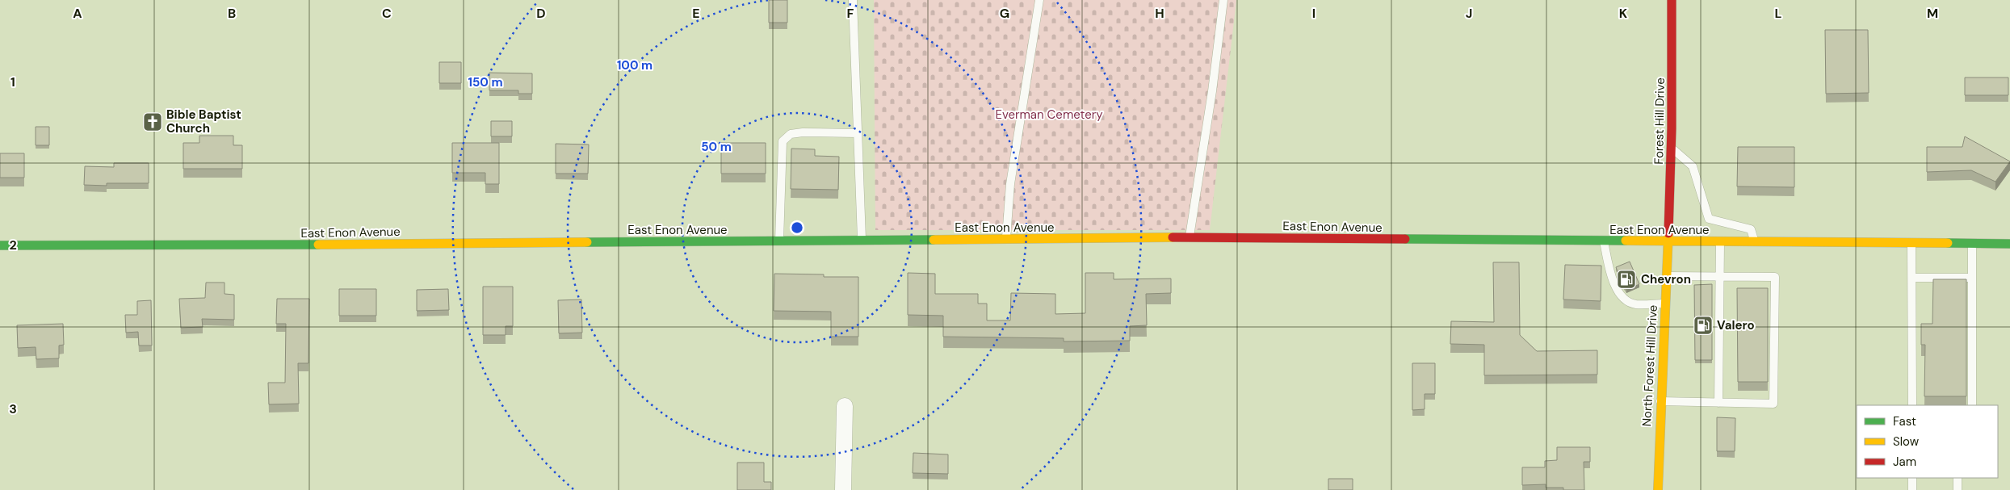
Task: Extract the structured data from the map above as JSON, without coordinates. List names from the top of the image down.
{
  "streets": {
    "street": ["Forest Hill Drive", "East Enon Avenue", "North Forest Hill Drive"]
  },
  "crossings": [
    ["Forest Hill Drive", "East Enon Avenue"],
    ["Forest Hill Drive", "North Forest Hill Drive"],
    ["East Enon Avenue", "North Forest Hill Drive"]
  ],
  "parks": ["Everman Cemetery"],
  "places": {
    "church": ["Bible Baptist Church"],
    "fuel station": ["Chevron", "Valero"]
  },
  "legend": ["Fast", "Slow", "Jam"],
  "grid": {
    "columns": [
      "A",
      "B",
      "C",
      "D",
      "E",
      "F",
      "G",
      "H",
      "I",
      "J",
      "K",
      "L",
      "M"
    ],
    "rows": ["1", "2", "3"]
  },
  "rings": ["100 m", "150 m", "50 m"]
}
